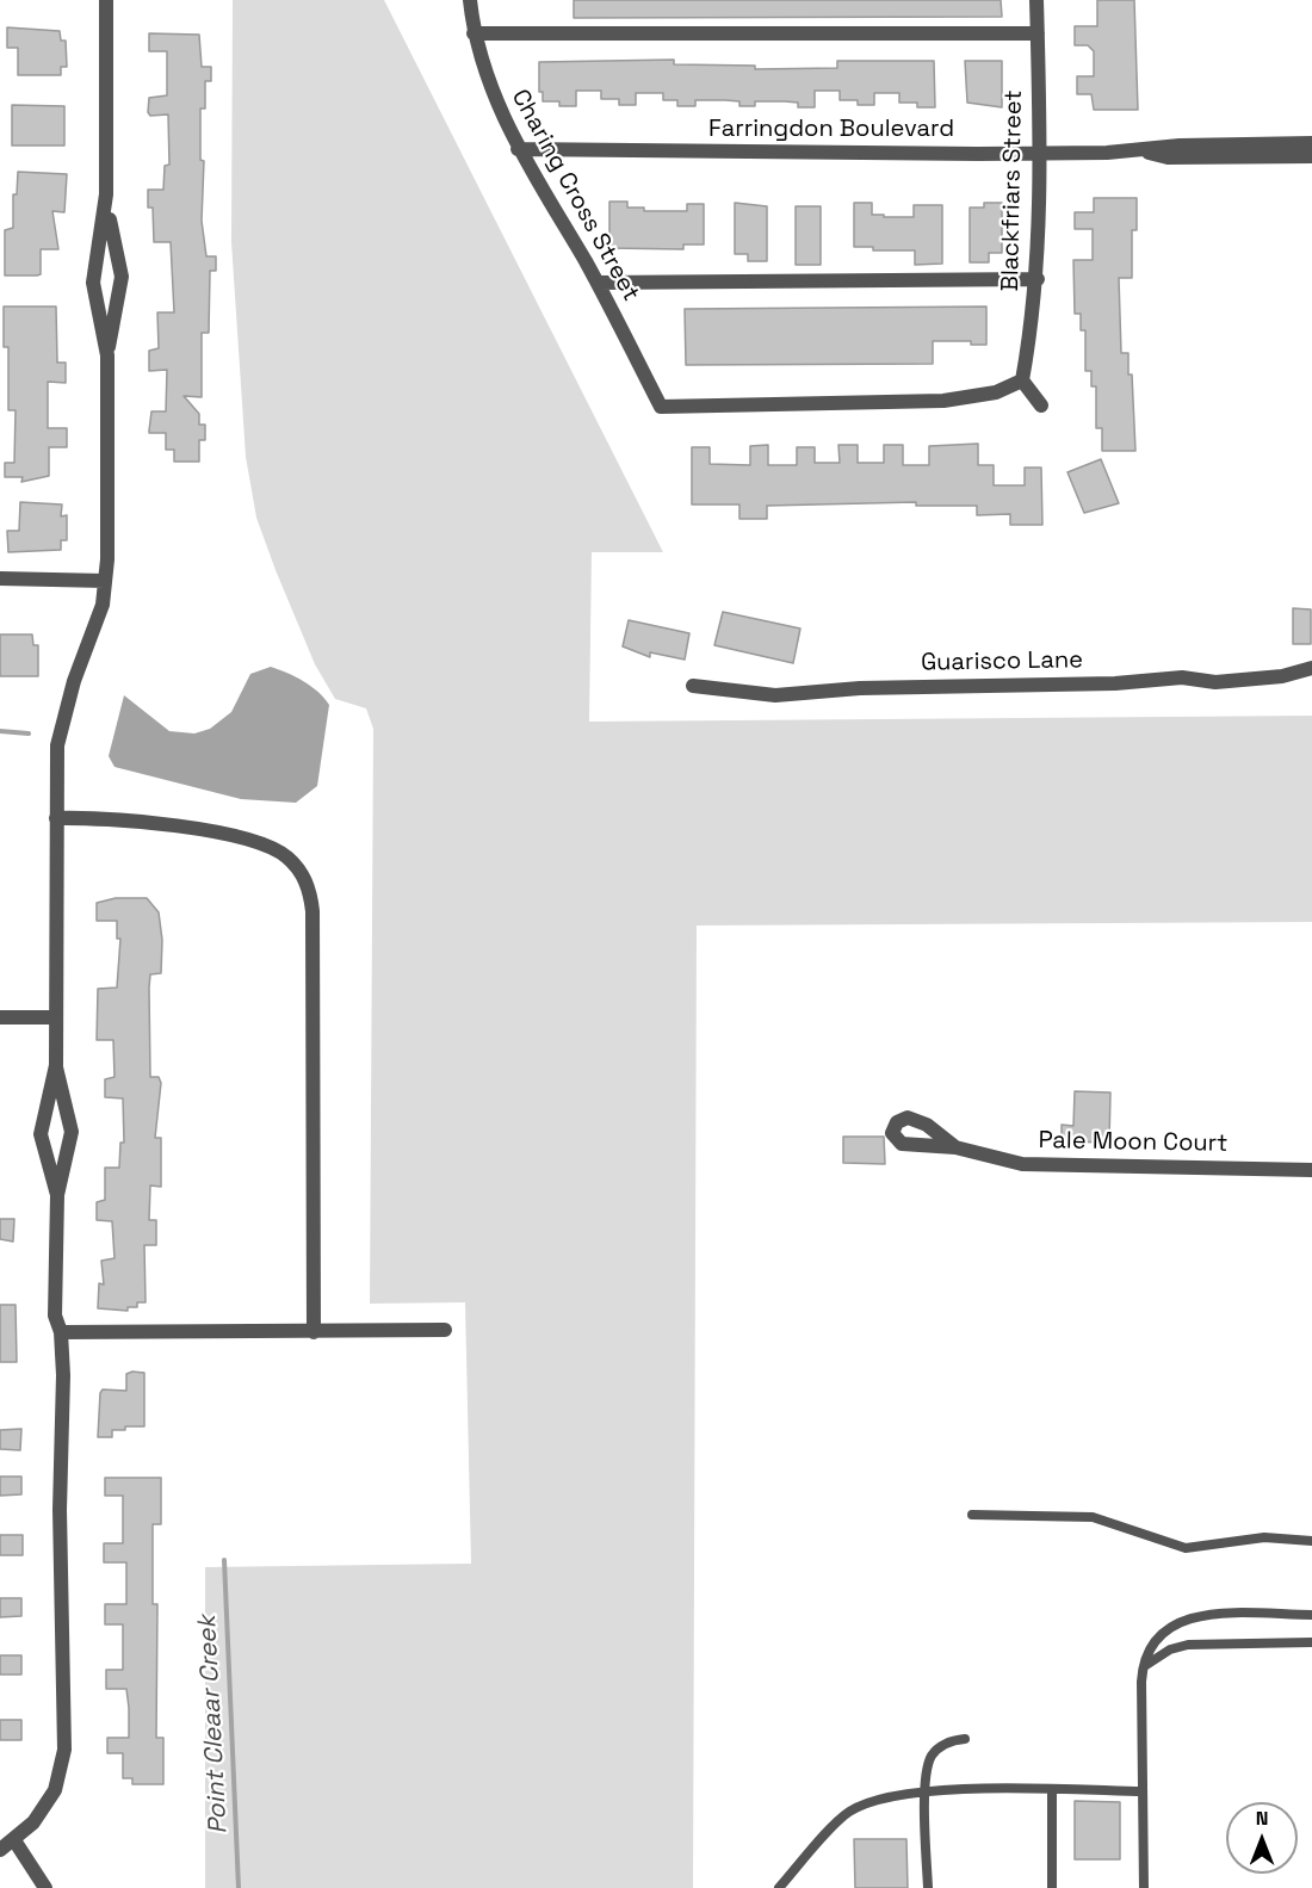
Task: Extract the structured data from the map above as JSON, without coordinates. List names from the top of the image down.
{
  "streets": {
    "street": [
      "Farringdon Boulevard",
      "Blackfriars Street",
      "Charing Cross Street",
      "Guarisco Lane",
      "Pale Moon Court"
    ]
  },
  "crossings": [
    ["Farringdon Boulevard", "Blackfriars Street"],
    ["Farringdon Boulevard", "Charing Cross Street"],
    ["Blackfriars Street", "Charing Cross Street"]
  ],
  "water": ["Point Cleaar Creek"],
  "north": "top"
}
